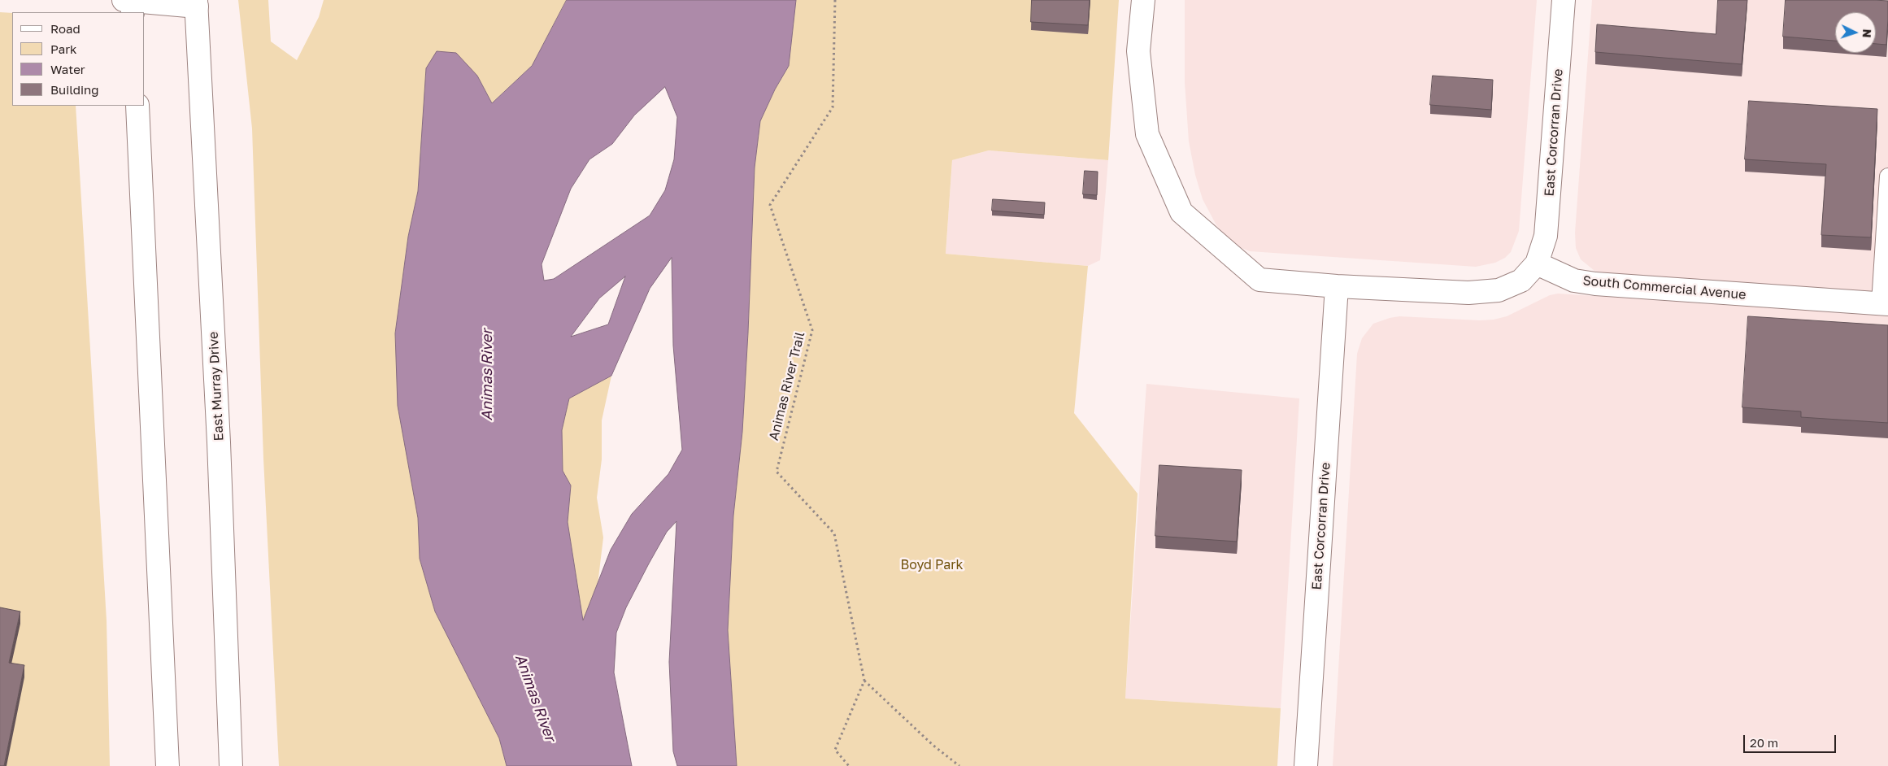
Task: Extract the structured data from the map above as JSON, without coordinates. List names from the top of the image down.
{
  "streets": {
    "main road": ["East Corcorran Drive", "South Commercial Avenue", "East Murray Drive"],
    "path": ["Animas River Trail"]
  },
  "crossings": [
    ["East Corcorran Drive", "South Commercial Avenue"]
  ],
  "water": ["Animas River"],
  "parks": ["Boyd Park"],
  "legend": [
    "Road",
    "Park",
    "Water",
    "Building"
  ],
  "scale_bar": "20 m",
  "north": "right"
}
